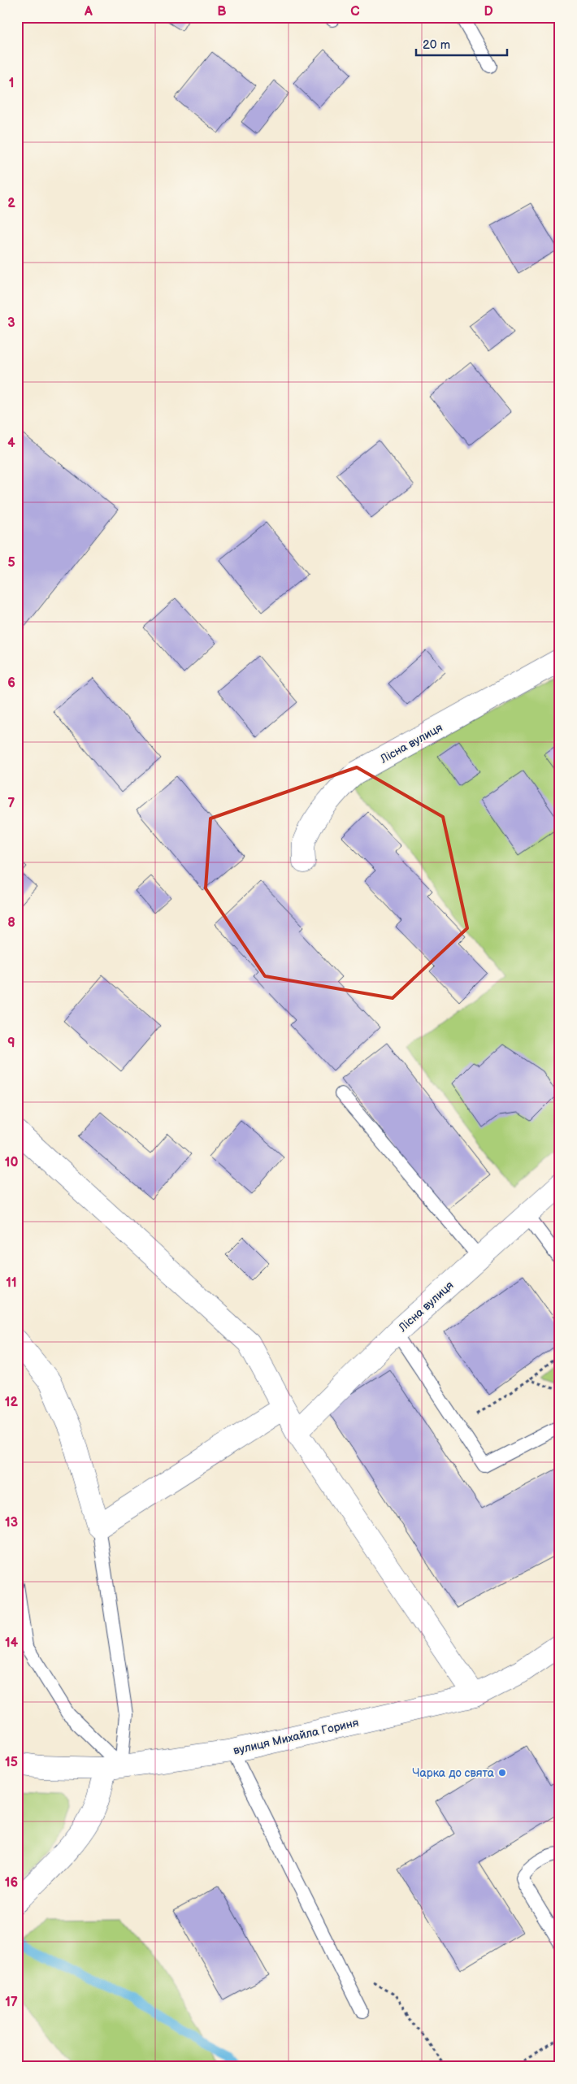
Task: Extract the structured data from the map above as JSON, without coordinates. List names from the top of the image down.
{
  "streets": {
    "street": ["Лісна вулиця", "вулиця Михайла Гориня"]
  },
  "places": ["Чарка до свята"],
  "scale_bar": "20 m",
  "grid": {
    "columns": [
      "A",
      "B",
      "C",
      "D"
    ],
    "rows": [
      "1",
      "2",
      "3",
      "4",
      "5",
      "6",
      "7",
      "8",
      "9",
      "10",
      "11",
      "12",
      "13",
      "14",
      "15",
      "16",
      "17"
    ]
  }
}
